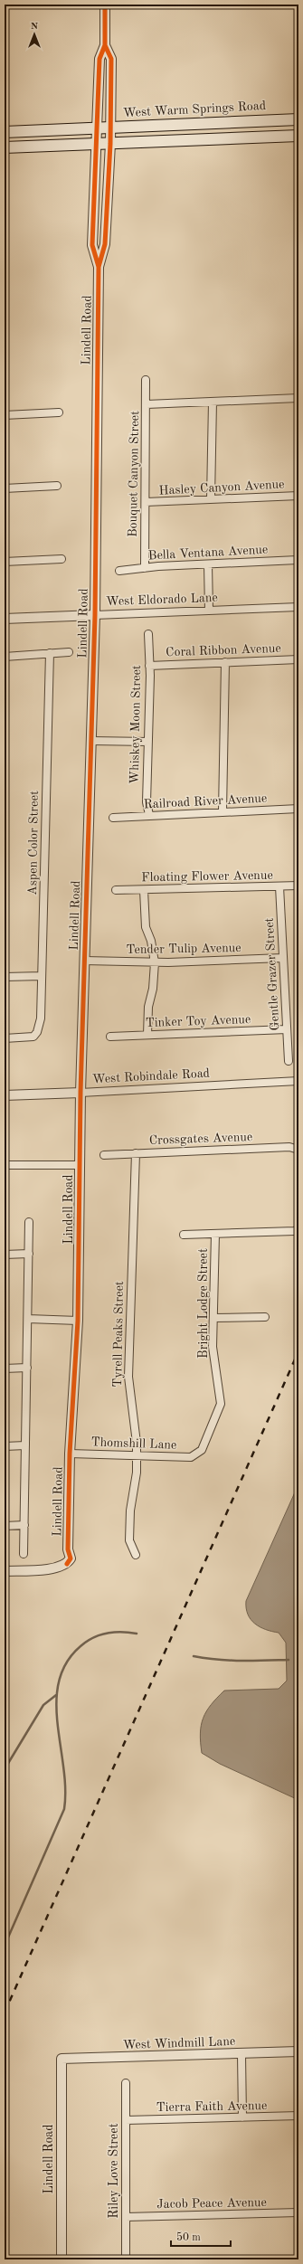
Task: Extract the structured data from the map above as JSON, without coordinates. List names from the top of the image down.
{
  "streets": {
    "main road": ["West Warm Springs Road"],
    "street": [
      "Lindell Road",
      "Bouquet Canyon Street",
      "Hasley Canyon Avenue",
      "Bella Ventana Avenue",
      "West Eldorado Lane",
      "Coral Ribbon Avenue",
      "Whiskey Moon Street",
      "Railroad River Avenue",
      "Aspen Color Street",
      "Floating Flower Avenue",
      "Tender Tulip Avenue",
      "Gentle Grazer Street",
      "Tinker Toy Avenue",
      "West Robindale Road",
      "Crossgates Avenue",
      "Bright Lodge Street",
      "Tyrell Peaks Street",
      "Thomshill Lane",
      "West Windmill Lane",
      "Tierra Faith Avenue",
      "Riley Love Street",
      "Jacob Peace Avenue"
    ]
  },
  "crossings": [
    ["West Warm Springs Road", "Lindell Road"],
    ["Lindell Road", "West Eldorado Lane"],
    ["Lindell Road", "Tender Tulip Avenue"],
    ["Lindell Road", "West Robindale Road"],
    ["Lindell Road", "Thomshill Lane"],
    ["Lindell Road", "West Windmill Lane"],
    ["Bouquet Canyon Street", "Hasley Canyon Avenue"],
    ["Bouquet Canyon Street", "Bella Ventana Avenue"],
    ["Coral Ribbon Avenue", "Whiskey Moon Street"],
    ["Whiskey Moon Street", "Railroad River Avenue"],
    ["Floating Flower Avenue", "Gentle Grazer Street"],
    ["Tender Tulip Avenue", "Gentle Grazer Street"],
    ["Gentle Grazer Street", "Tinker Toy Avenue"],
    ["Crossgates Avenue", "Tyrell Peaks Street"],
    ["Bright Lodge Street", "Thomshill Lane"],
    ["Tyrell Peaks Street", "Thomshill Lane"],
    ["Tierra Faith Avenue", "Riley Love Street"],
    ["Riley Love Street", "Jacob Peace Avenue"]
  ],
  "scale_bar": "50 m",
  "north": "top"
}
